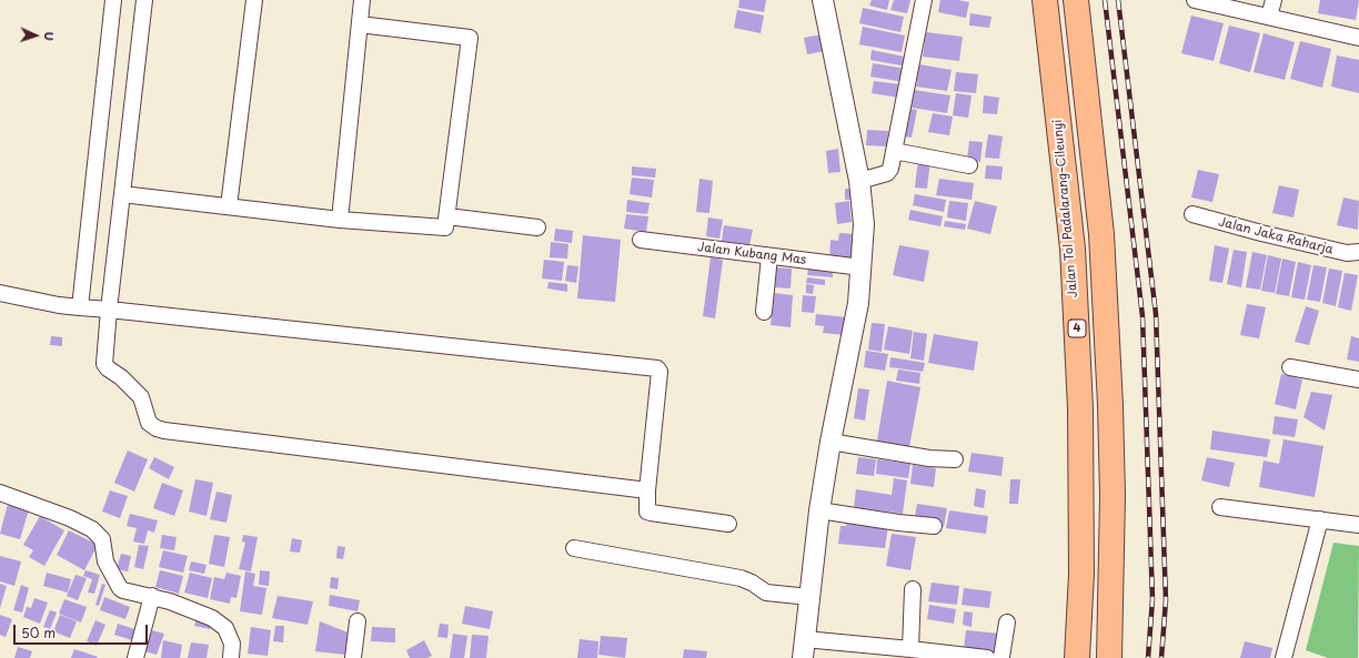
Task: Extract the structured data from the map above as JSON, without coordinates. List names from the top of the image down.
{
  "streets": {
    "highway": ["Jalan Tol Padalarang–Cileunyi", "4"],
    "street": ["Jalan Jaka Raharja", "Jalan Kubang Mas"]
  },
  "scale_bar": "50 m",
  "north": "right"
}
